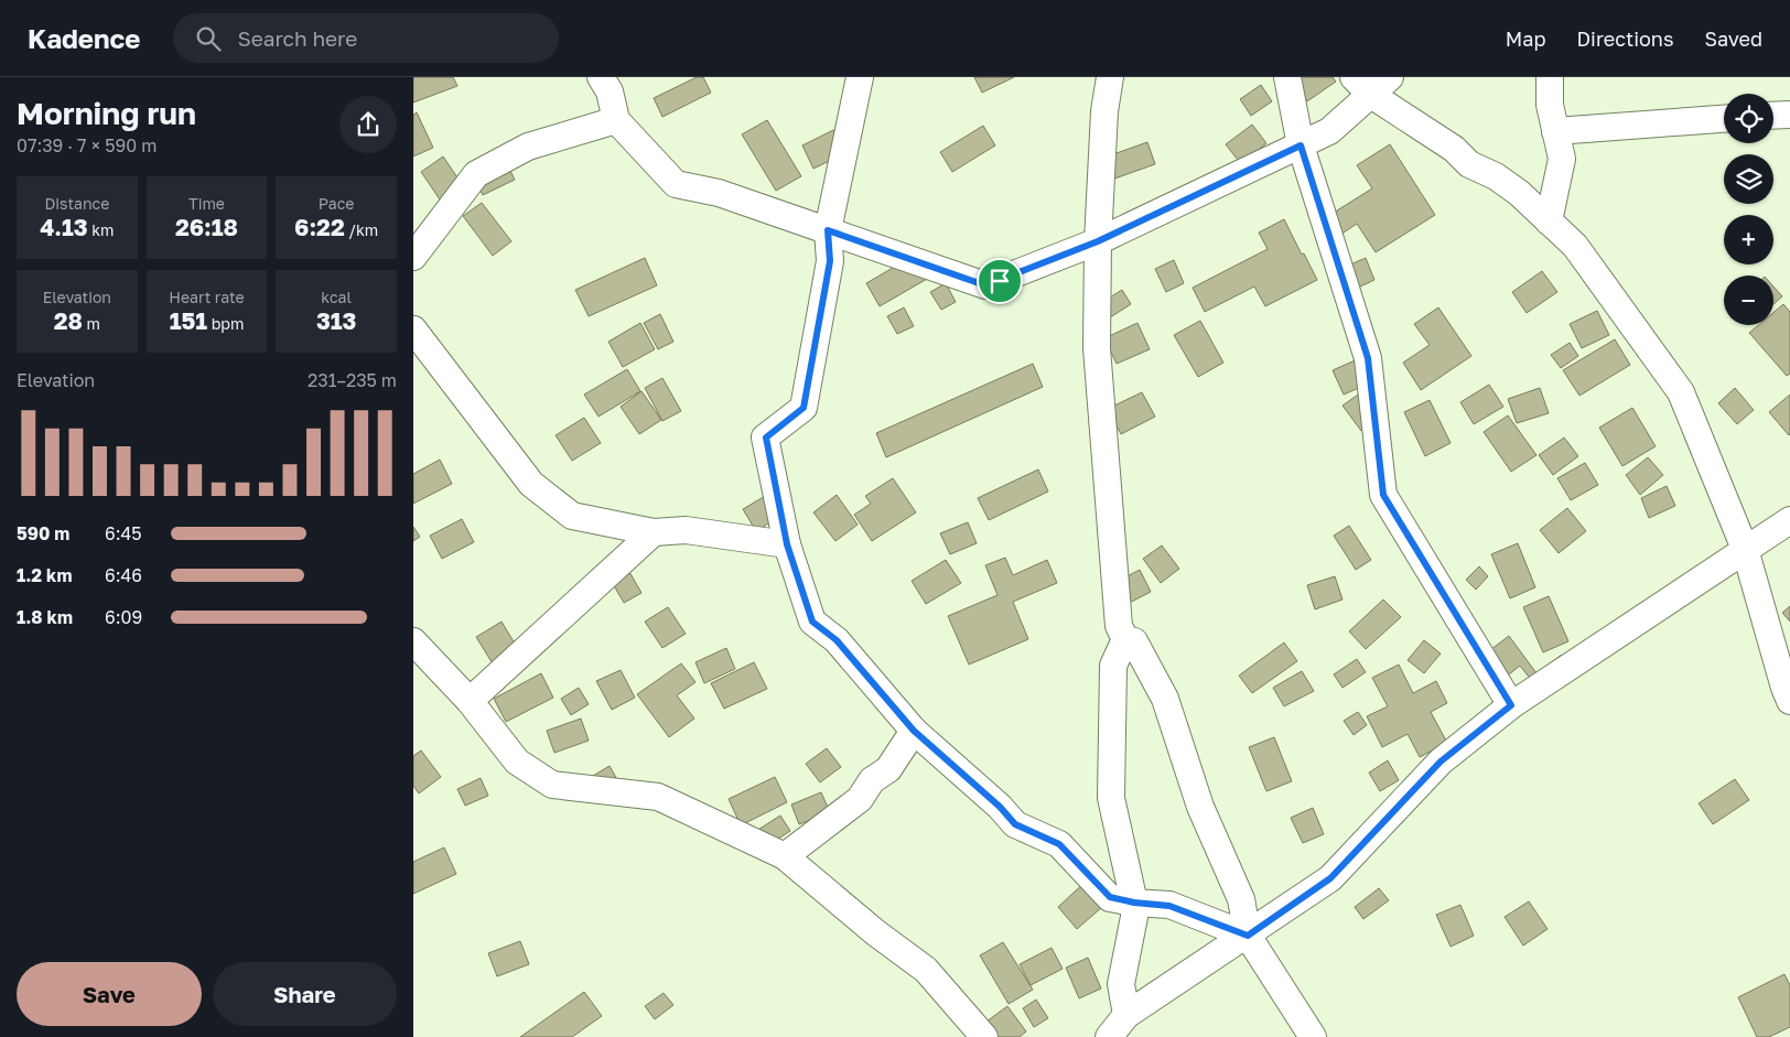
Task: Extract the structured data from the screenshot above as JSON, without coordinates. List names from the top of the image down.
{
  "page": {
    "header": "Kadence",
    "search": "Search here",
    "nav": ["Map", "Directions", "Saved"],
    "heading": ["Morning run", "07:39 · 7 × 590 m"],
    "map_buttons": ["+", "−"],
    "stats": [
      ["Distance", "4.13 km"],
      ["Time", "26:18"],
      ["Pace", "6:22 /km"],
      ["Elevation", "28 m"],
      ["Heart rate", "151 bpm"],
      ["kcal", "313"]
    ],
    "chart": ["Elevation", "231–235 m"],
    "list": [
      {
        "name": "590 m",
        "note": "6:45"
      },
      {
        "name": "1.2 km",
        "note": "6:46"
      },
      {
        "name": "1.8 km",
        "note": "6:09"
      }
    ],
    "buttons": ["Save", "Share"]
  }
}
